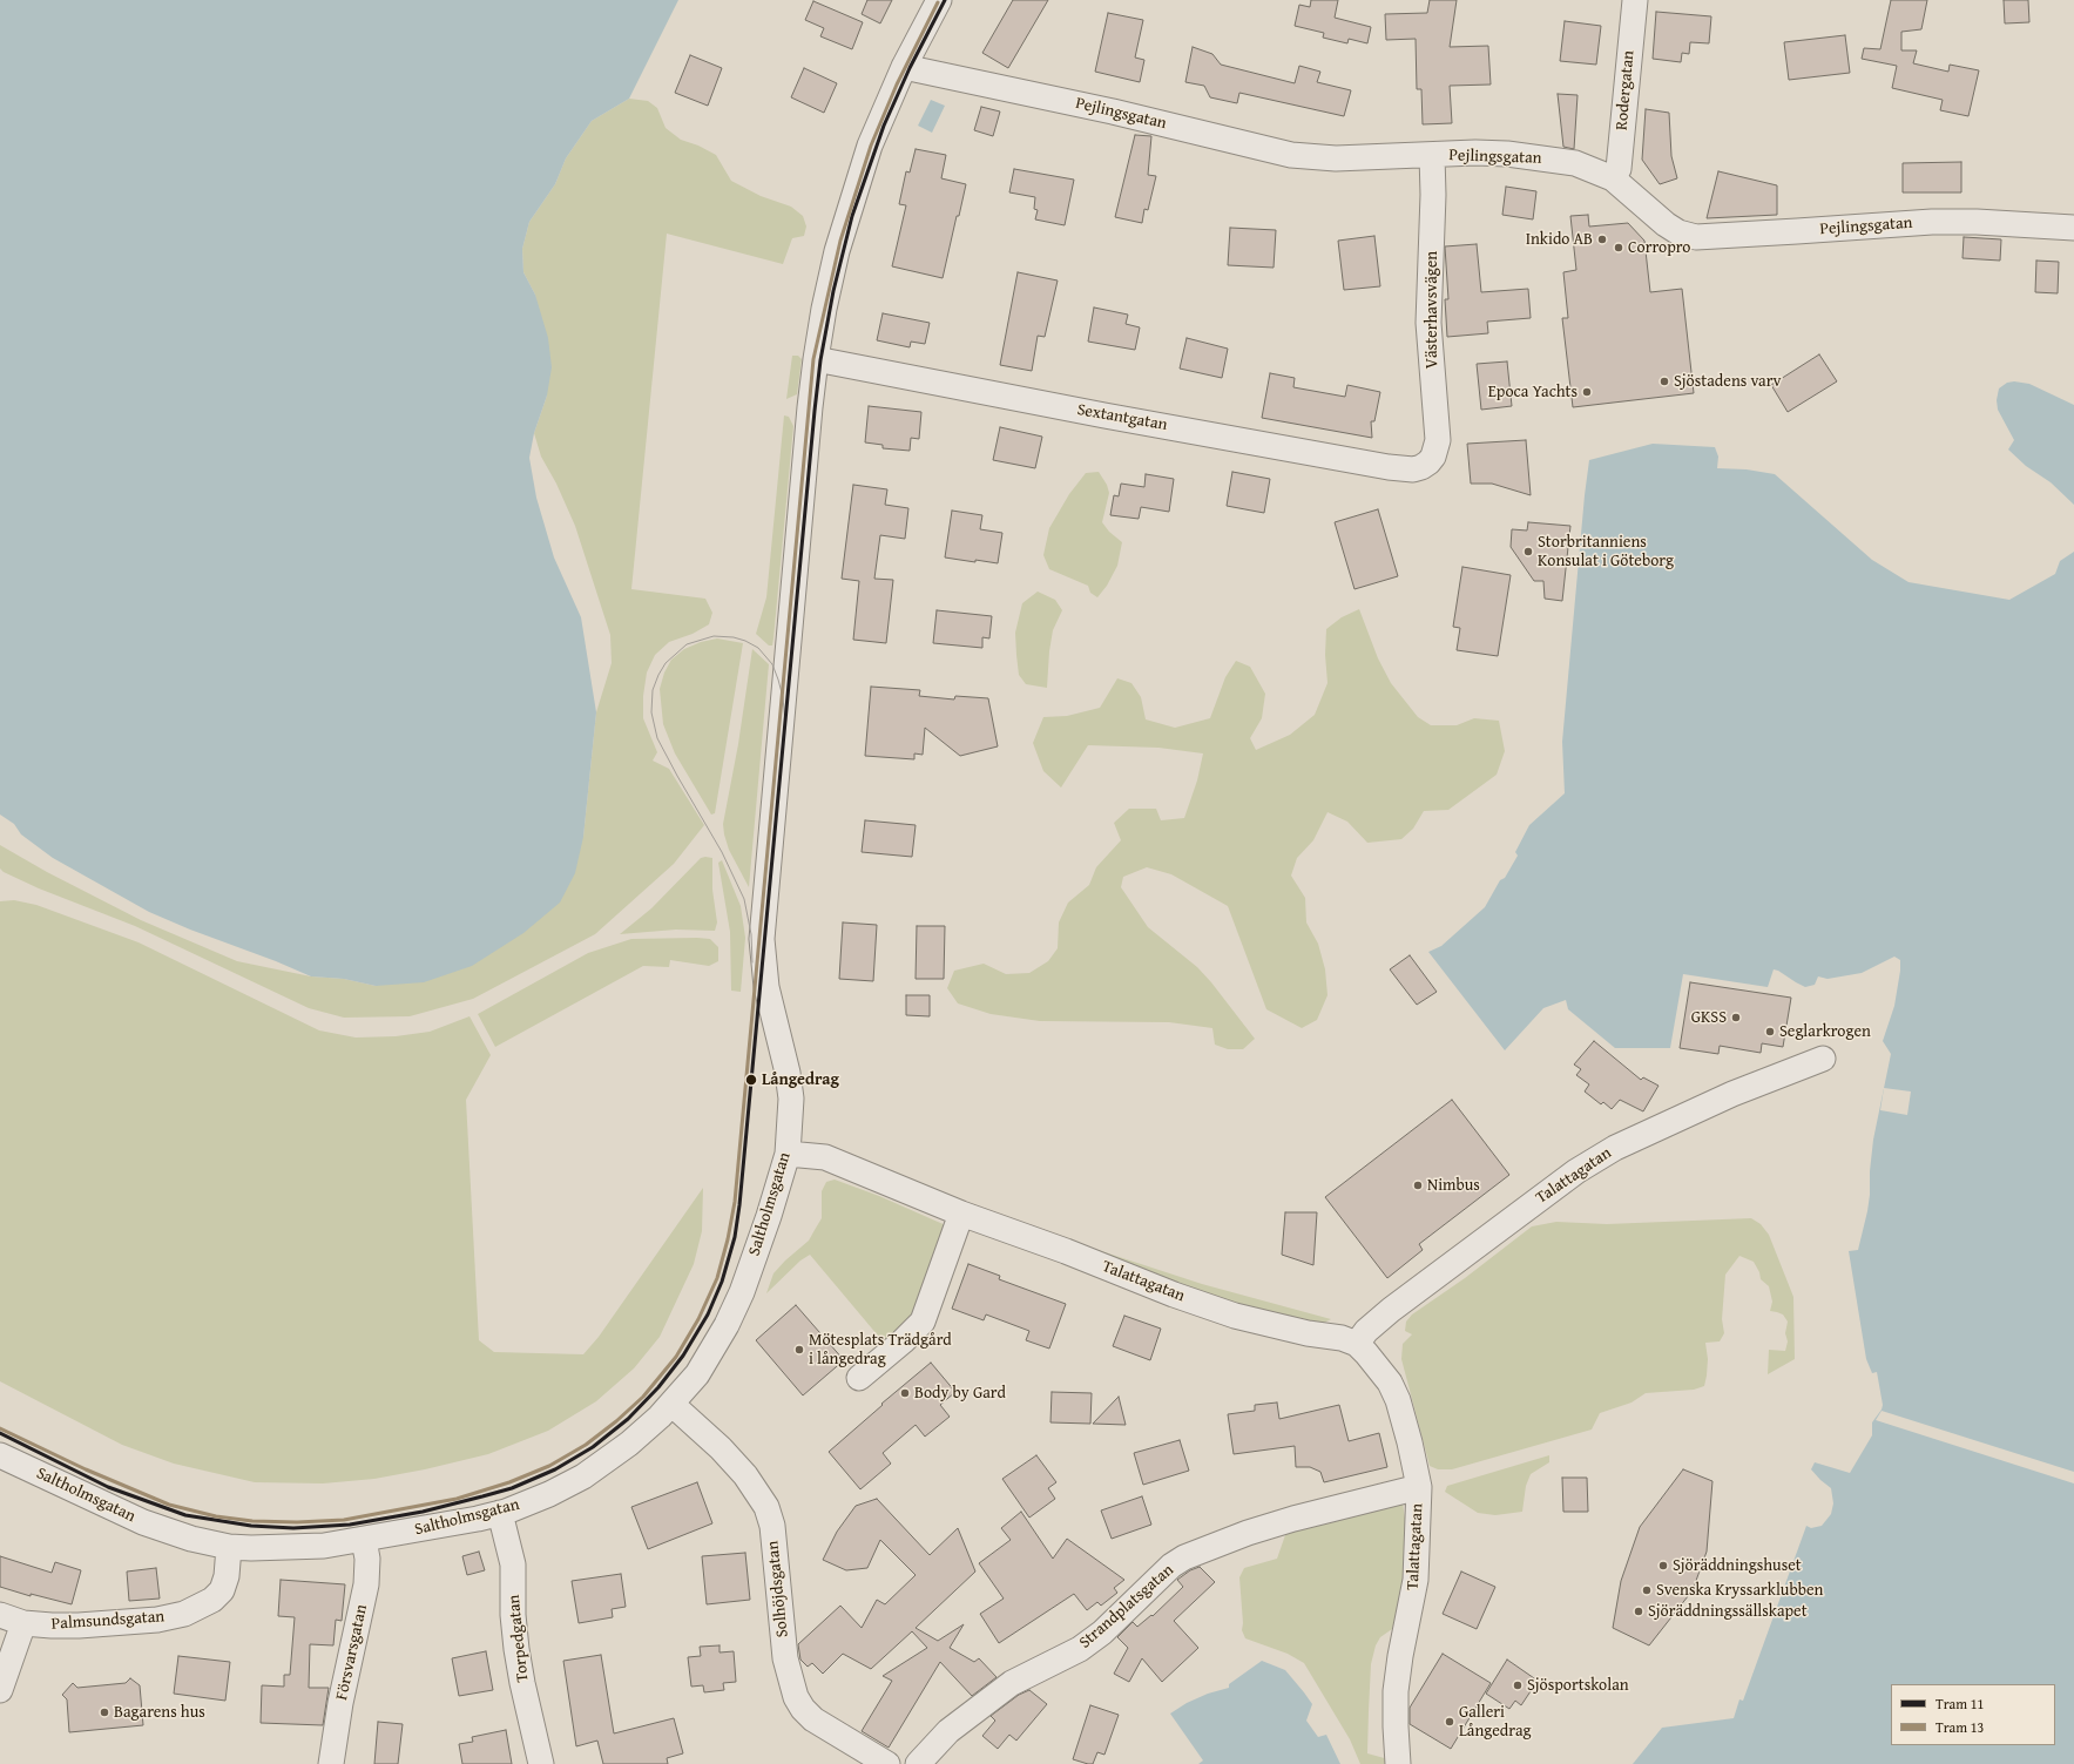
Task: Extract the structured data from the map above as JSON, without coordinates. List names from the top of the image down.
{
  "streets": {
    "street": [
      "Rodergatan",
      "Pejlingsgatan",
      "Västerhavsvägen",
      "Sextantgatan",
      "Talattagatan",
      "Saltholmsgatan",
      "Solhöjdsgatan",
      "Strandplatsgatan",
      "Palmsundsgatan",
      "Torpedgatan",
      "Försvarsgatan"
    ]
  },
  "crossings": [
    ["Rodergatan", "Pejlingsgatan"],
    ["Pejlingsgatan", "Västerhavsvägen"],
    ["Pejlingsgatan", "Saltholmsgatan"],
    ["Västerhavsvägen", "Sextantgatan"],
    ["Sextantgatan", "Saltholmsgatan"],
    ["Talattagatan", "Saltholmsgatan"],
    ["Talattagatan", "Strandplatsgatan"],
    ["Saltholmsgatan", "Solhöjdsgatan"],
    ["Saltholmsgatan", "Palmsundsgatan"],
    ["Saltholmsgatan", "Torpedgatan"],
    ["Saltholmsgatan", "Försvarsgatan"]
  ],
  "places": [
    "Inkido AB",
    "Corropro",
    "Sjöstadens varv",
    "Epoca Yachts",
    "Storbritanniens Konsulat i Göteborg",
    "GKSS",
    "Seglarkrogen",
    "Långedrag",
    "Nimbus",
    "Mötesplats Trädgård i långedrag",
    "Body by Gard",
    "Sjöräddningshuset",
    "Svenska Kryssarklubben",
    "Sjöräddningssällskapet",
    "Sjösportskolan",
    "Bagarens hus",
    "Galleri Långedrag"
  ],
  "lines": ["tram line 11", "tram line 13"],
  "legend": ["Tram 11", "Tram 13"]
}
